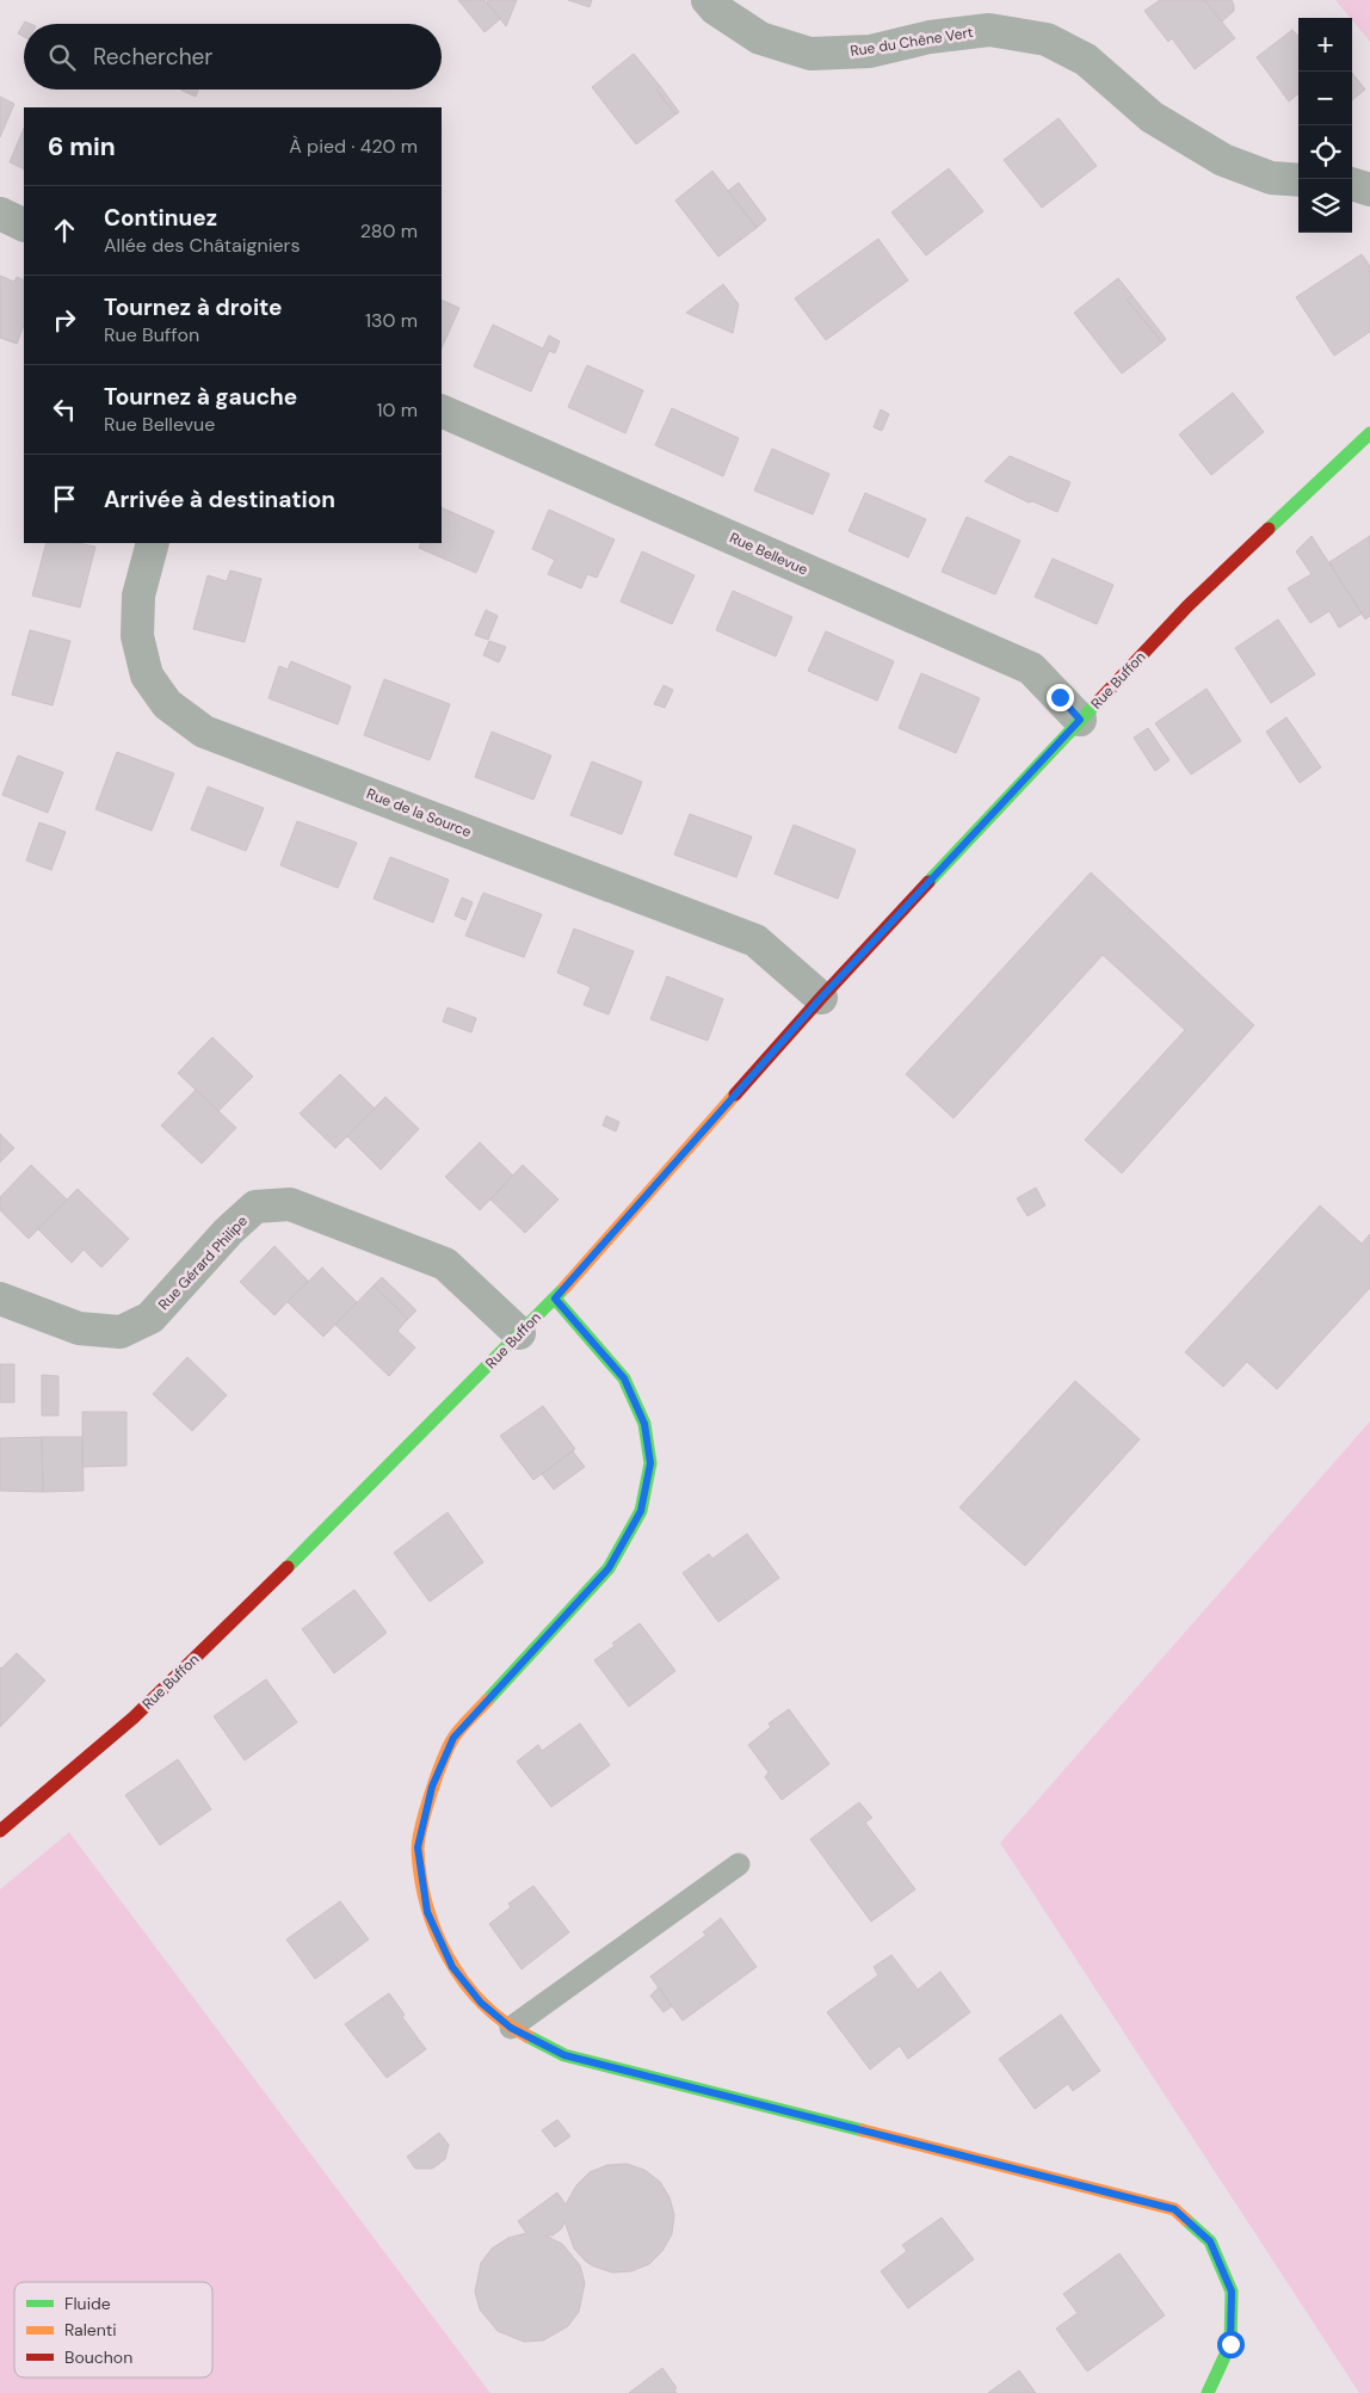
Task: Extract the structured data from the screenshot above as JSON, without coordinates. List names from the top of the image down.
{
  "streets": {
    "street": [
      "Rue du Chêne Vert",
      "Rue Bellevue",
      "Rue Buffon",
      "Rue de la Source",
      "Rue Gérard Philipe"
    ]
  },
  "crossings": [
    ["Rue Bellevue", "Rue Buffon"],
    ["Rue Buffon", "Rue de la Source"],
    ["Rue Buffon", "Rue Gérard Philipe"]
  ],
  "legend": ["Fluide", "Ralenti", "Bouchon"],
  "page": {
    "map_buttons": ["+", "−"],
    "search": "Rechercher",
    "heading": ["6 min", "À pied · 420 m"],
    "list": [
      ["Continuez", "Allée des Châtaigniers", "280 m"],
      ["Tournez à droite", "Rue Buffon", "130 m"],
      ["Tournez à gauche", "Rue Bellevue", "10 m"],
      "Arrivée à destination"
    ]
  }
}
